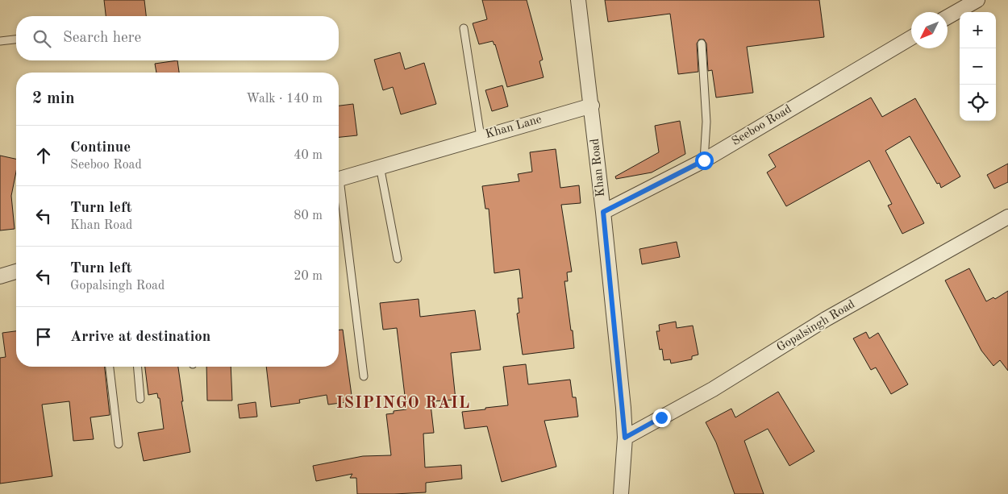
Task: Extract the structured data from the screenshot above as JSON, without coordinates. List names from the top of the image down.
{
  "streets": {
    "street": [
      "Seeboo Road",
      "Khan Lane",
      "Khan Road",
      "Gopalsingh Road"
    ]
  },
  "crossings": [
    ["Seeboo Road", "Khan Road"],
    ["Khan Lane", "Khan Road"],
    ["Khan Road", "Gopalsingh Road"]
  ],
  "districts": ["ISIPINGO RAIL"],
  "north": "bottom left",
  "page": {
    "map_buttons": ["+", "−"],
    "search": "Search here",
    "heading": ["2 min", "Walk · 140 m"],
    "list": [
      ["Continue", "Seeboo Road", "40 m"],
      ["Turn left", "Khan Road", "80 m"],
      ["Turn left", "Gopalsingh Road", "20 m"],
      "Arrive at destination"
    ]
  }
}
